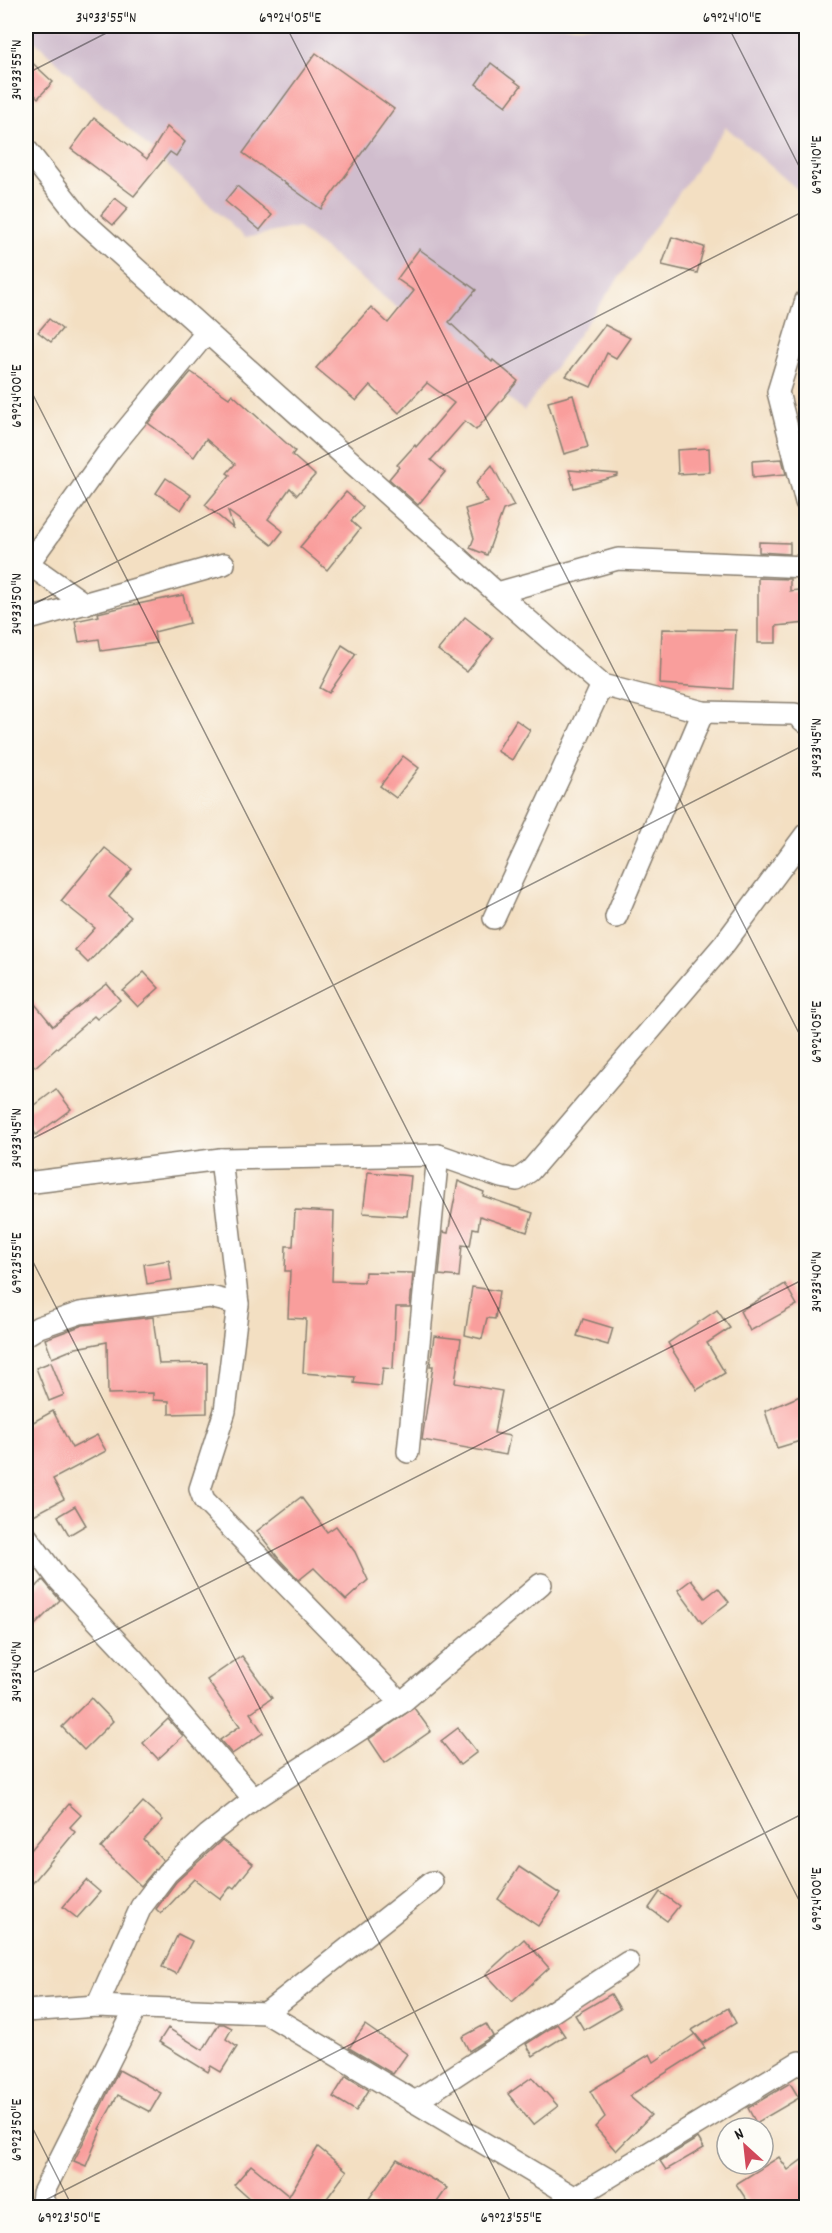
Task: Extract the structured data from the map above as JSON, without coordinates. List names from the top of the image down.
{
  "north": "top left",
  "coordinates": [
    "34°33'55\"N",
    "69°24'05\"E",
    "69°24'10\"E",
    "69°24'00\"E",
    "34°33'50\"N",
    "34°33'45\"N",
    "69°23'55\"E",
    "34°33'40\"N",
    "69°23'50\"E"
  ]
}
